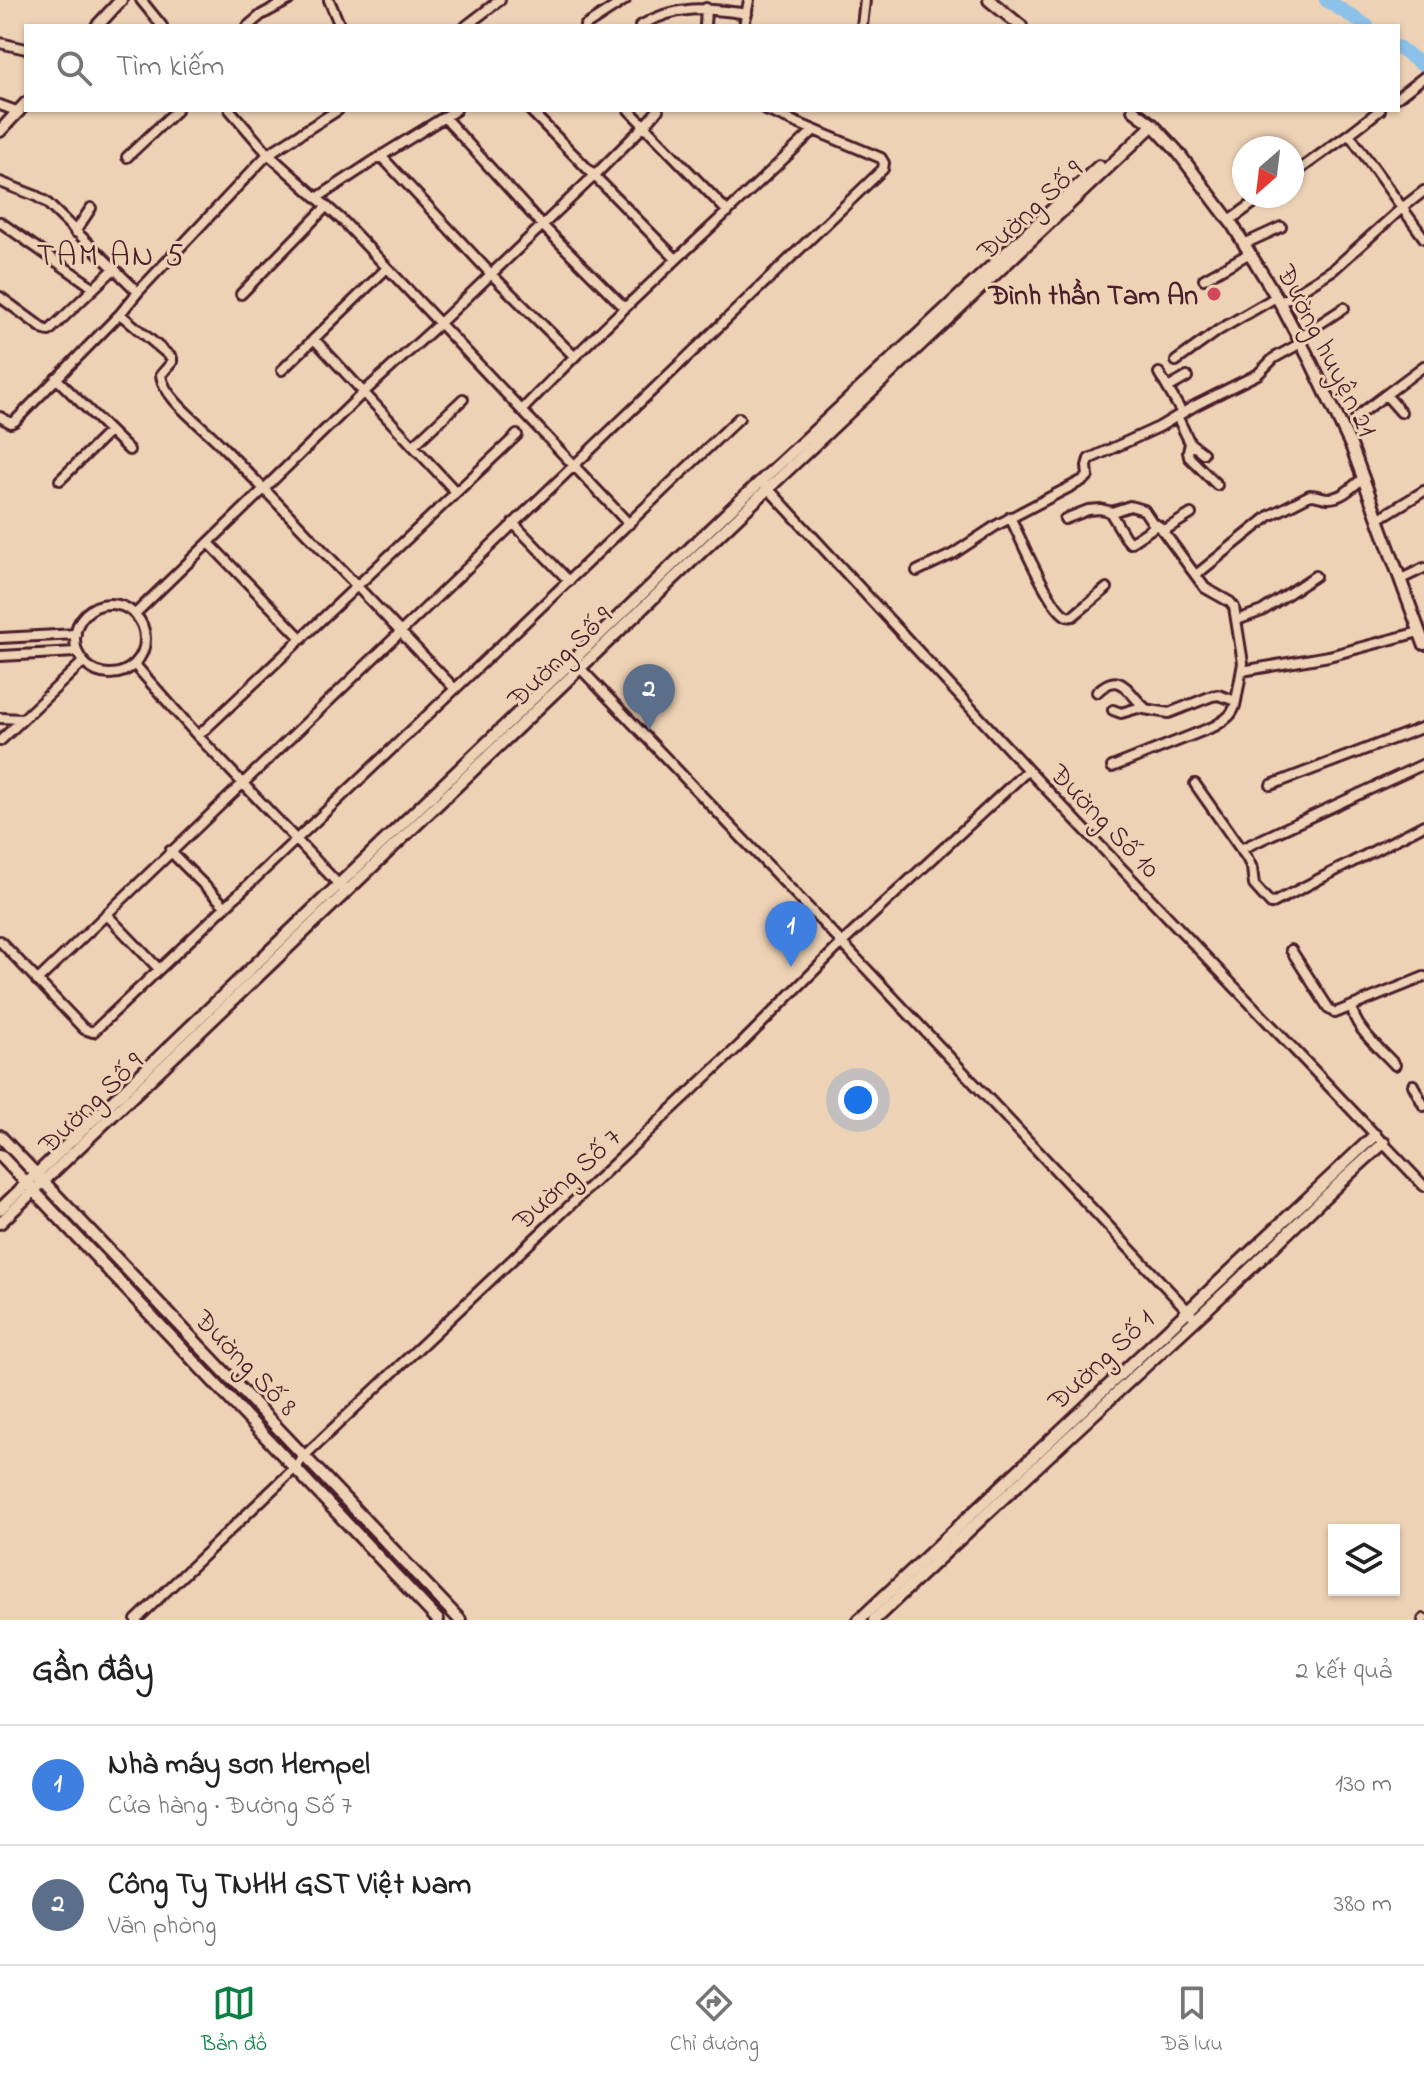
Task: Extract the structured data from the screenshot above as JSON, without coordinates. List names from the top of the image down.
{
  "streets": {
    "street": [
      "Đường Số 9",
      "Đường huyện 21",
      "Đường Số 10",
      "Đường Số 7",
      "Đường Số 1",
      "Đường Số 8"
    ]
  },
  "crossings": [
    ["Đường Số 9", "Đường huyện 21"],
    ["Đường Số 9", "Đường Số 10"],
    ["Đường Số 9", "Đường Số 8"],
    ["Đường Số 10", "Đường Số 7"],
    ["Đường Số 10", "Đường Số 1"],
    ["Đường Số 7", "Đường Số 8"]
  ],
  "districts": ["TAM AN 5"],
  "places": ["Đình thần Tam An"],
  "north": "bottom left",
  "page": {
    "search": "Tìm kiếm",
    "pins": ["2", "1"],
    "heading": ["Gần đây", "2 kết quả"],
    "list": [
      {
        "mark": "1",
        "name": "Nhà máy sơn Hempel",
        "note": "Cửa hàng · Đường Số 7",
        "value": "130 m"
      },
      {
        "mark": "2",
        "name": "Công Ty TNHH GST Việt Nam",
        "note": "Văn phòng",
        "value": "380 m"
      }
    ],
    "nav": ["Bản đồ", "Chỉ đường", "Đã lưu"]
  }
}
